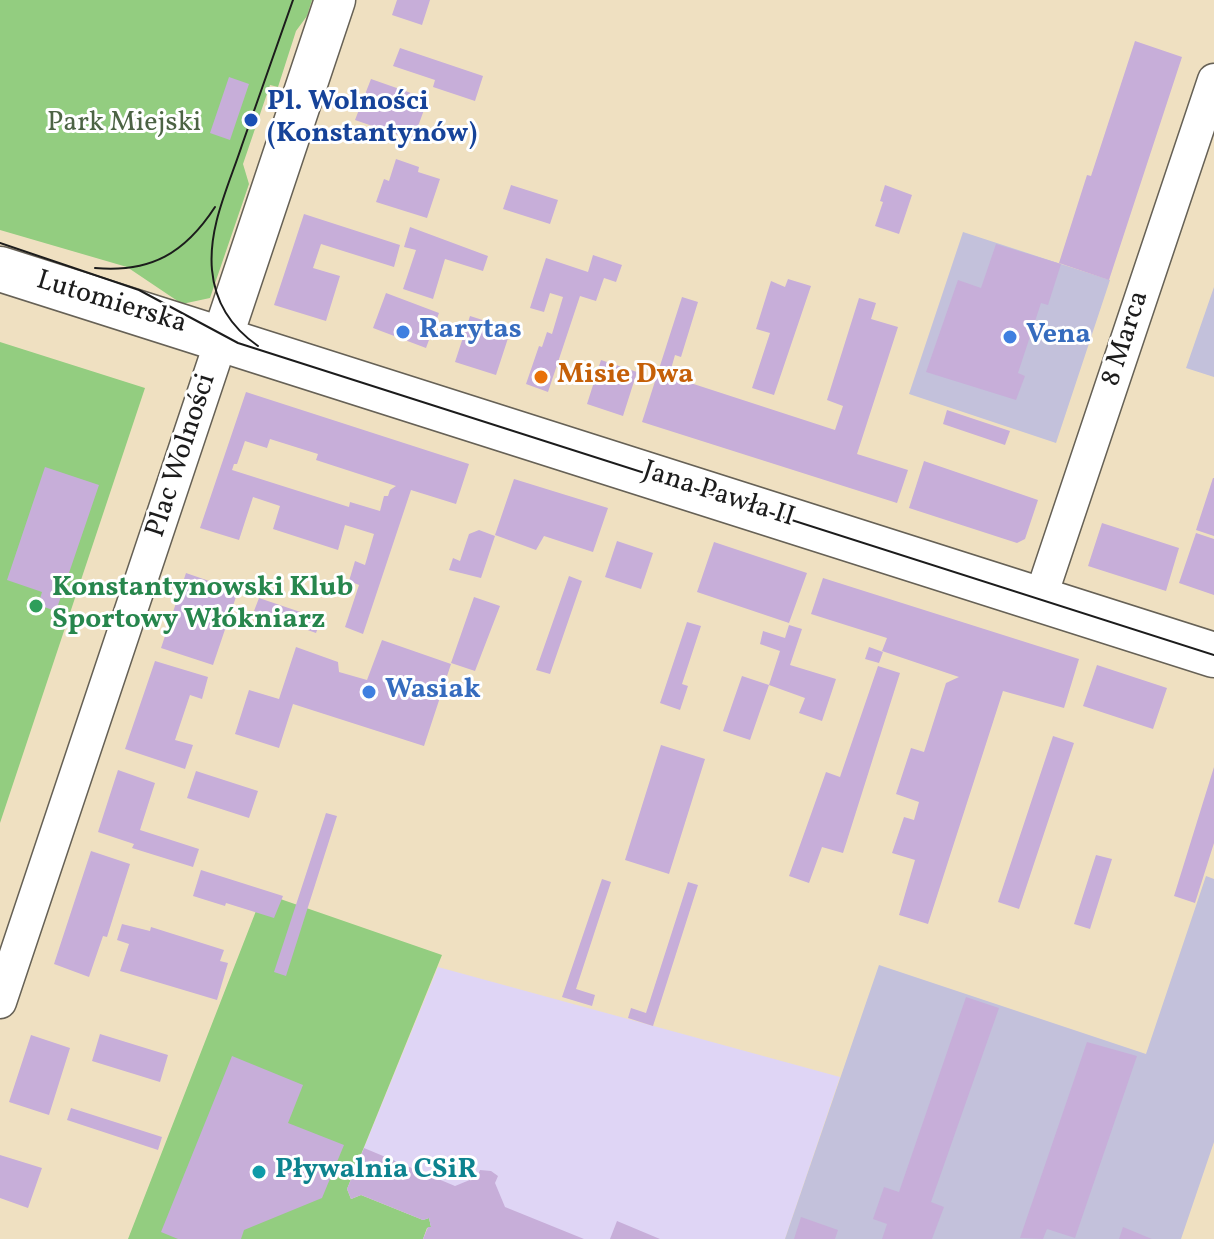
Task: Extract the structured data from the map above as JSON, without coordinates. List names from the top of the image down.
{
  "streets": {
    "main road": ["Lutomierska", "Jana Pawła II"],
    "street": ["8 Marca", "Plac Wolności"]
  },
  "crossings": [
    ["Lutomierska", "Plac Wolności"],
    ["Lutomierska", "Jana Pawła II"],
    ["8 Marca", "Jana Pawła II"],
    ["Plac Wolności", "Jana Pawła II"]
  ],
  "parks": ["Park Miejski"],
  "places": [
    "Pl. Wolności (Konstantynów)",
    "Rarytas",
    "Vena",
    "Misie Dwa",
    "Konstantynowski Klub Sportowy Włókniarz",
    "Wasiak",
    "Pływalnia CSiR"
  ]
}
